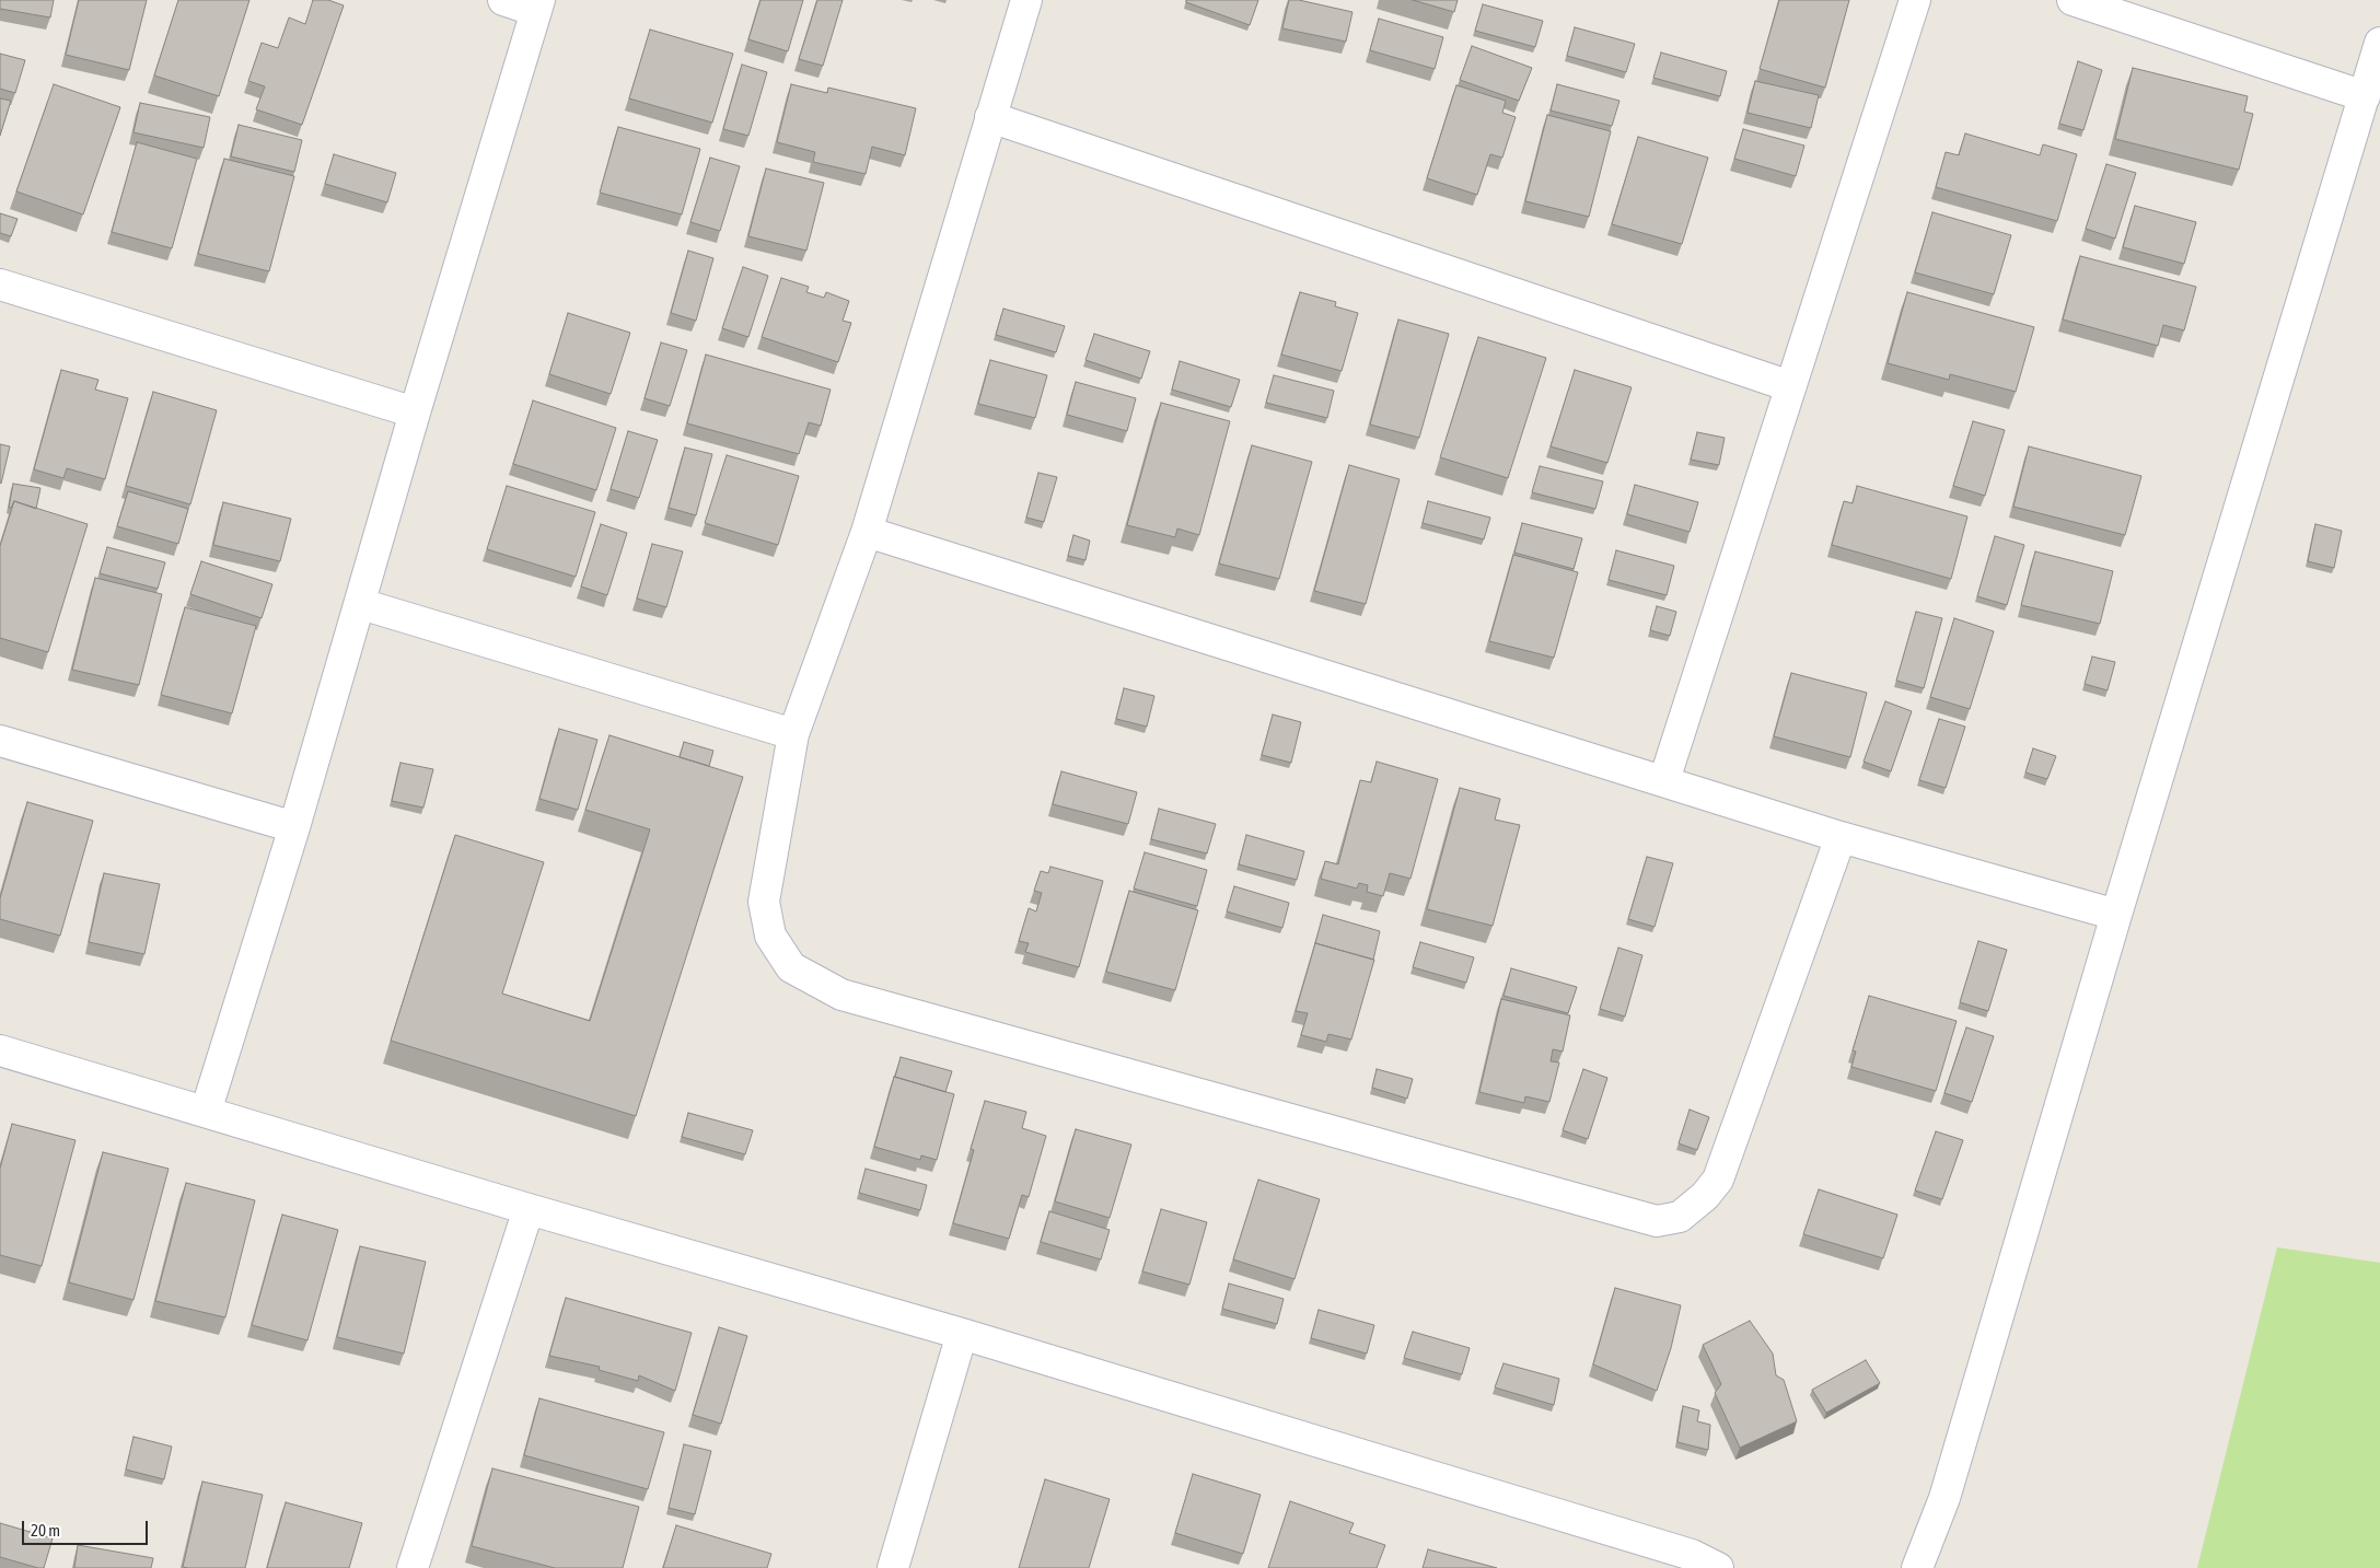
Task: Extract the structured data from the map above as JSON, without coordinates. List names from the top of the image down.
{
  "scale_bar": "20 m"
}
